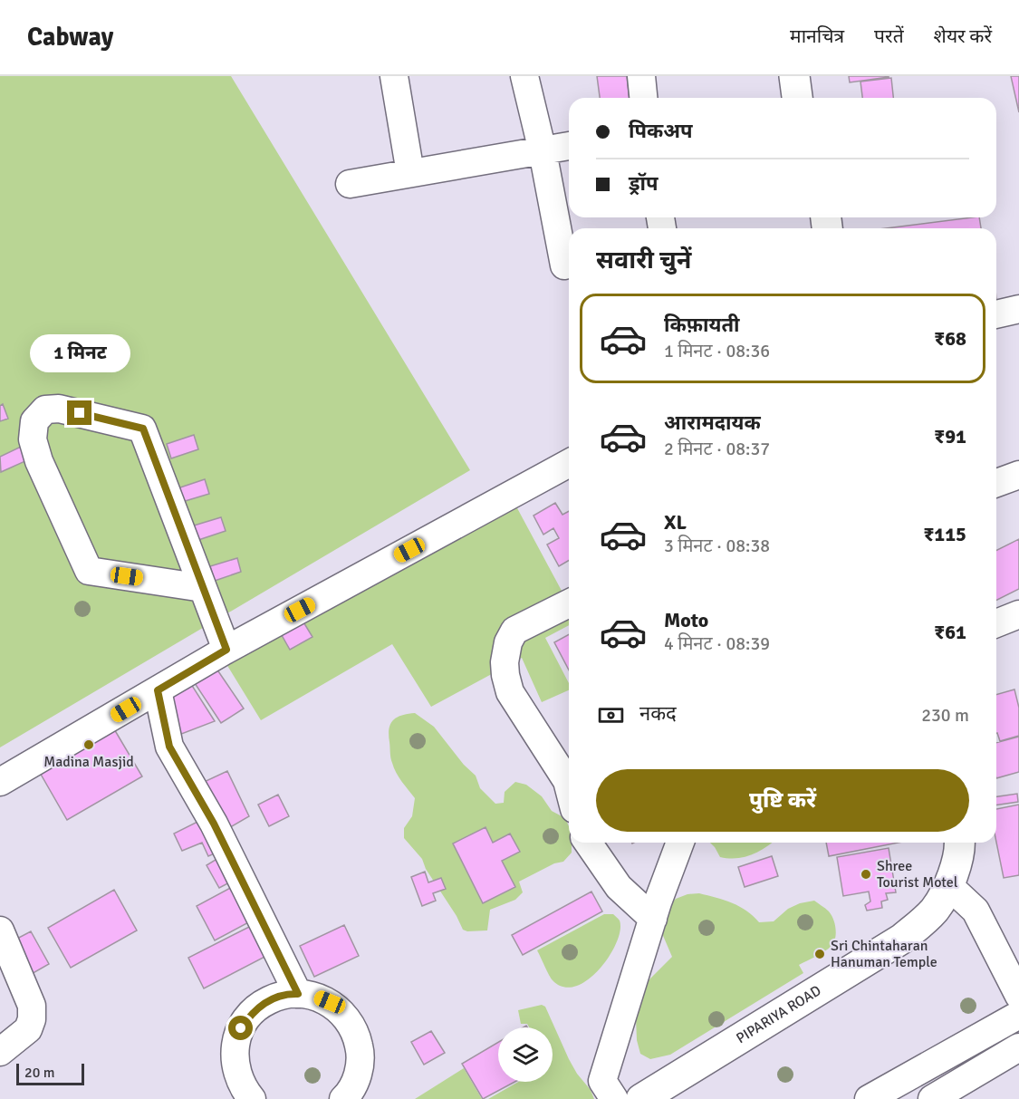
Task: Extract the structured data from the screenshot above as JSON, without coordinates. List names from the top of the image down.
{
  "streets": {
    "main road": ["PIPARIYA ROAD"]
  },
  "places": ["Madina Masjid", "Shree Tourist Motel", "Sri Chintaharan Hanuman Temple"],
  "scale_bar": "20 m",
  "page": {
    "header": "Cabway",
    "nav": ["मानचित्र", "परतें", "शेयर करें"],
    "banner": ["पिकअप", "ड्रॉप"],
    "heading": "सवारी चुनें",
    "list": [
      {
        "name": "किफ़ायती",
        "note": "1 मिनट · 08:36",
        "value": "₹68"
      },
      {
        "name": "आरामदायक",
        "note": "2 मिनट · 08:37",
        "value": "₹91"
      },
      {
        "name": "XL",
        "note": "3 मिनट · 08:38",
        "value": "₹115"
      },
      {
        "name": "Moto",
        "note": "4 मिनट · 08:39",
        "value": "₹61"
      }
    ],
    "bubble": "1 मिनट",
    "pay": ["नकद", "230 m"],
    "buttons": "पुष्टि करें",
    "scale": "20 m"
  }
}
